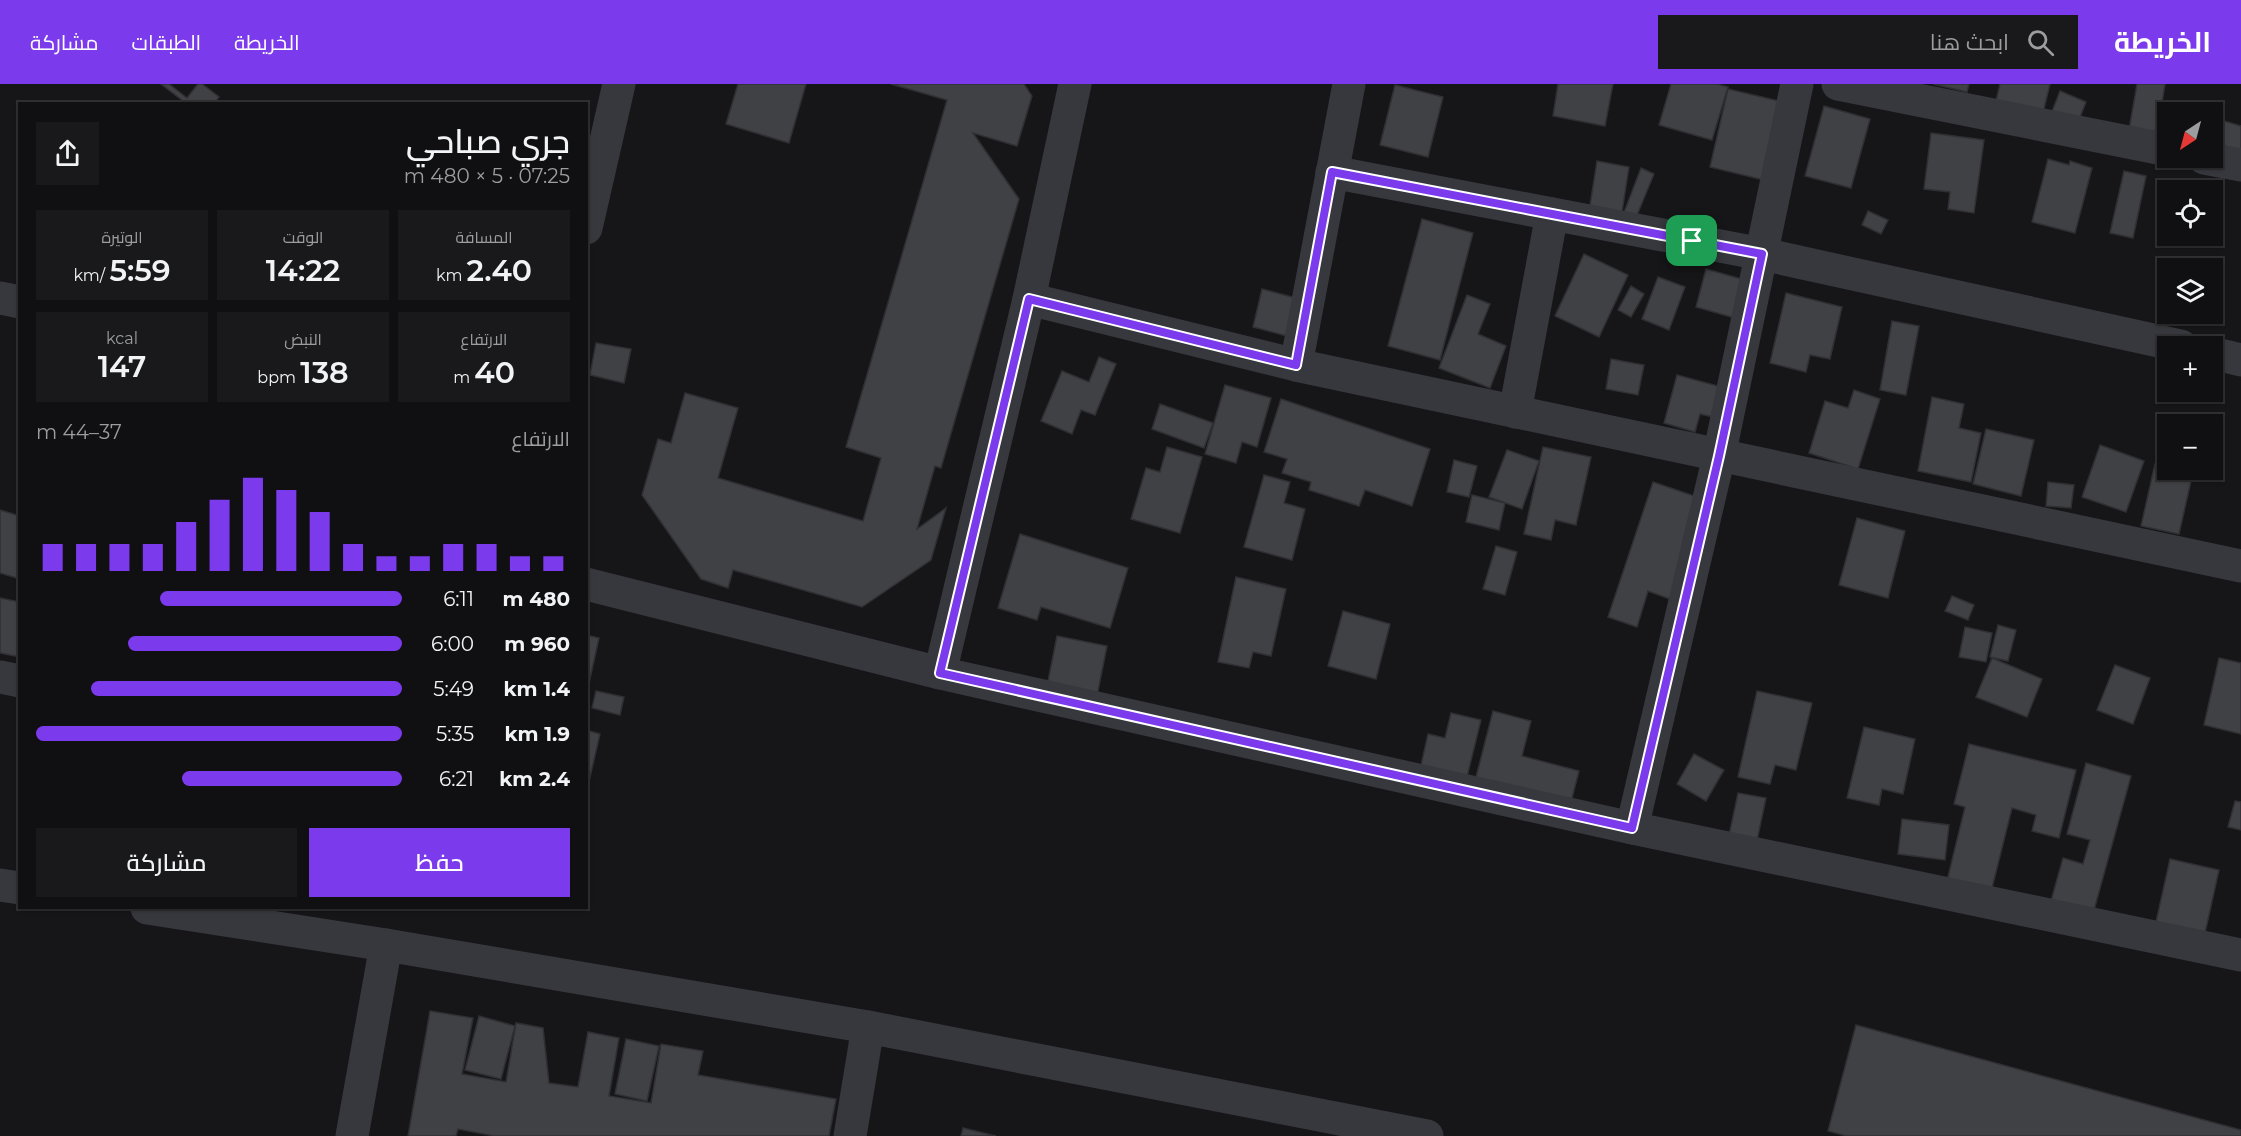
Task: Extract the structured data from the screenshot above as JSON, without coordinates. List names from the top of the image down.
{
  "north": "bottom left",
  "page": {
    "header": "الخريطة",
    "search": "ابحث هنا",
    "nav": ["الخريطة", "الطبقات", "مشاركة"],
    "map_buttons": ["+", "−"],
    "heading": ["جري صباحي", "07:25 · 5 × 480 m"],
    "stats": [
      ["المسافة", "2.40 km"],
      ["الوقت", "14:22"],
      ["الوتيرة", "5:59 /km"],
      ["الارتفاع", "40 m"],
      ["النبض", "138 bpm"],
      ["kcal", "147"]
    ],
    "chart": ["الارتفاع", "37–44 m"],
    "list": [
      {
        "name": "480 m",
        "note": "6:11"
      },
      {
        "name": "960 m",
        "note": "6:00"
      },
      {
        "name": "1.4 km",
        "note": "5:49"
      },
      {
        "name": "1.9 km",
        "note": "5:35"
      },
      {
        "name": "2.4 km",
        "note": "6:21"
      }
    ],
    "buttons": ["حفظ", "مشاركة"]
  }
}
